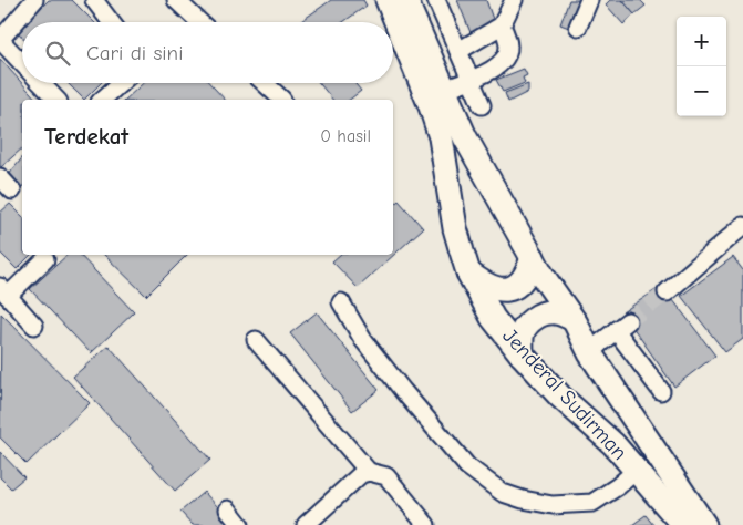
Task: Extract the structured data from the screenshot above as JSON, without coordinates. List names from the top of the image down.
{
  "streets": {
    "highway": ["Jenderal Sudirman"]
  },
  "page": {
    "map_buttons": ["+", "−"],
    "search": "Cari di sini",
    "heading": ["Terdekat", "0 hasil"]
  }
}
